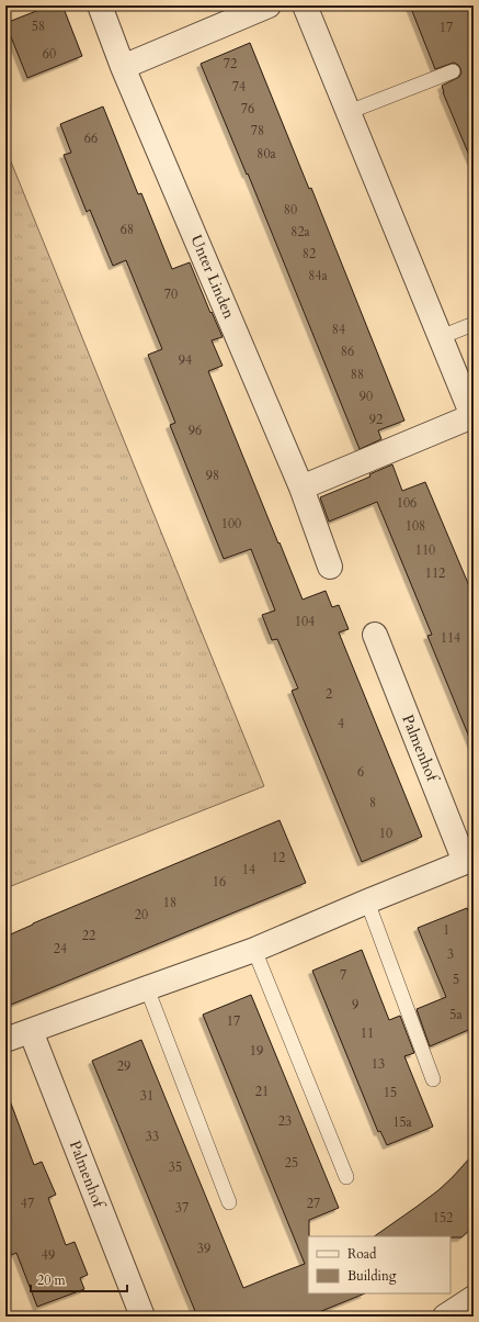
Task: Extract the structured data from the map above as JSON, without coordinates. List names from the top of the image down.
{
  "streets": {
    "street": ["Unter Linden", "Palmenhof"]
  },
  "house_numbers": [
    "58",
    "17",
    "60",
    "72",
    "74",
    "76",
    "78",
    "66",
    "80a",
    "80",
    "68",
    "82a",
    "82",
    "84a",
    "70",
    "84",
    "86",
    "94",
    "88",
    "90",
    "92",
    "96",
    "98",
    "106",
    "100",
    "108",
    "110",
    "112",
    "104",
    "114",
    "2",
    "4",
    "6",
    "8",
    "10",
    "12",
    "14",
    "16",
    "18",
    "20",
    "1",
    "22",
    "24",
    "3",
    "7",
    "5",
    "9",
    "5a",
    "17",
    "11",
    "19",
    "13",
    "29",
    "21",
    "15",
    "31",
    "23",
    "15a",
    "33",
    "25",
    "35",
    "47",
    "27",
    "37",
    "152",
    "39",
    "49"
  ],
  "legend": ["Road", "Building"],
  "scale_bar": "20 m"
}
